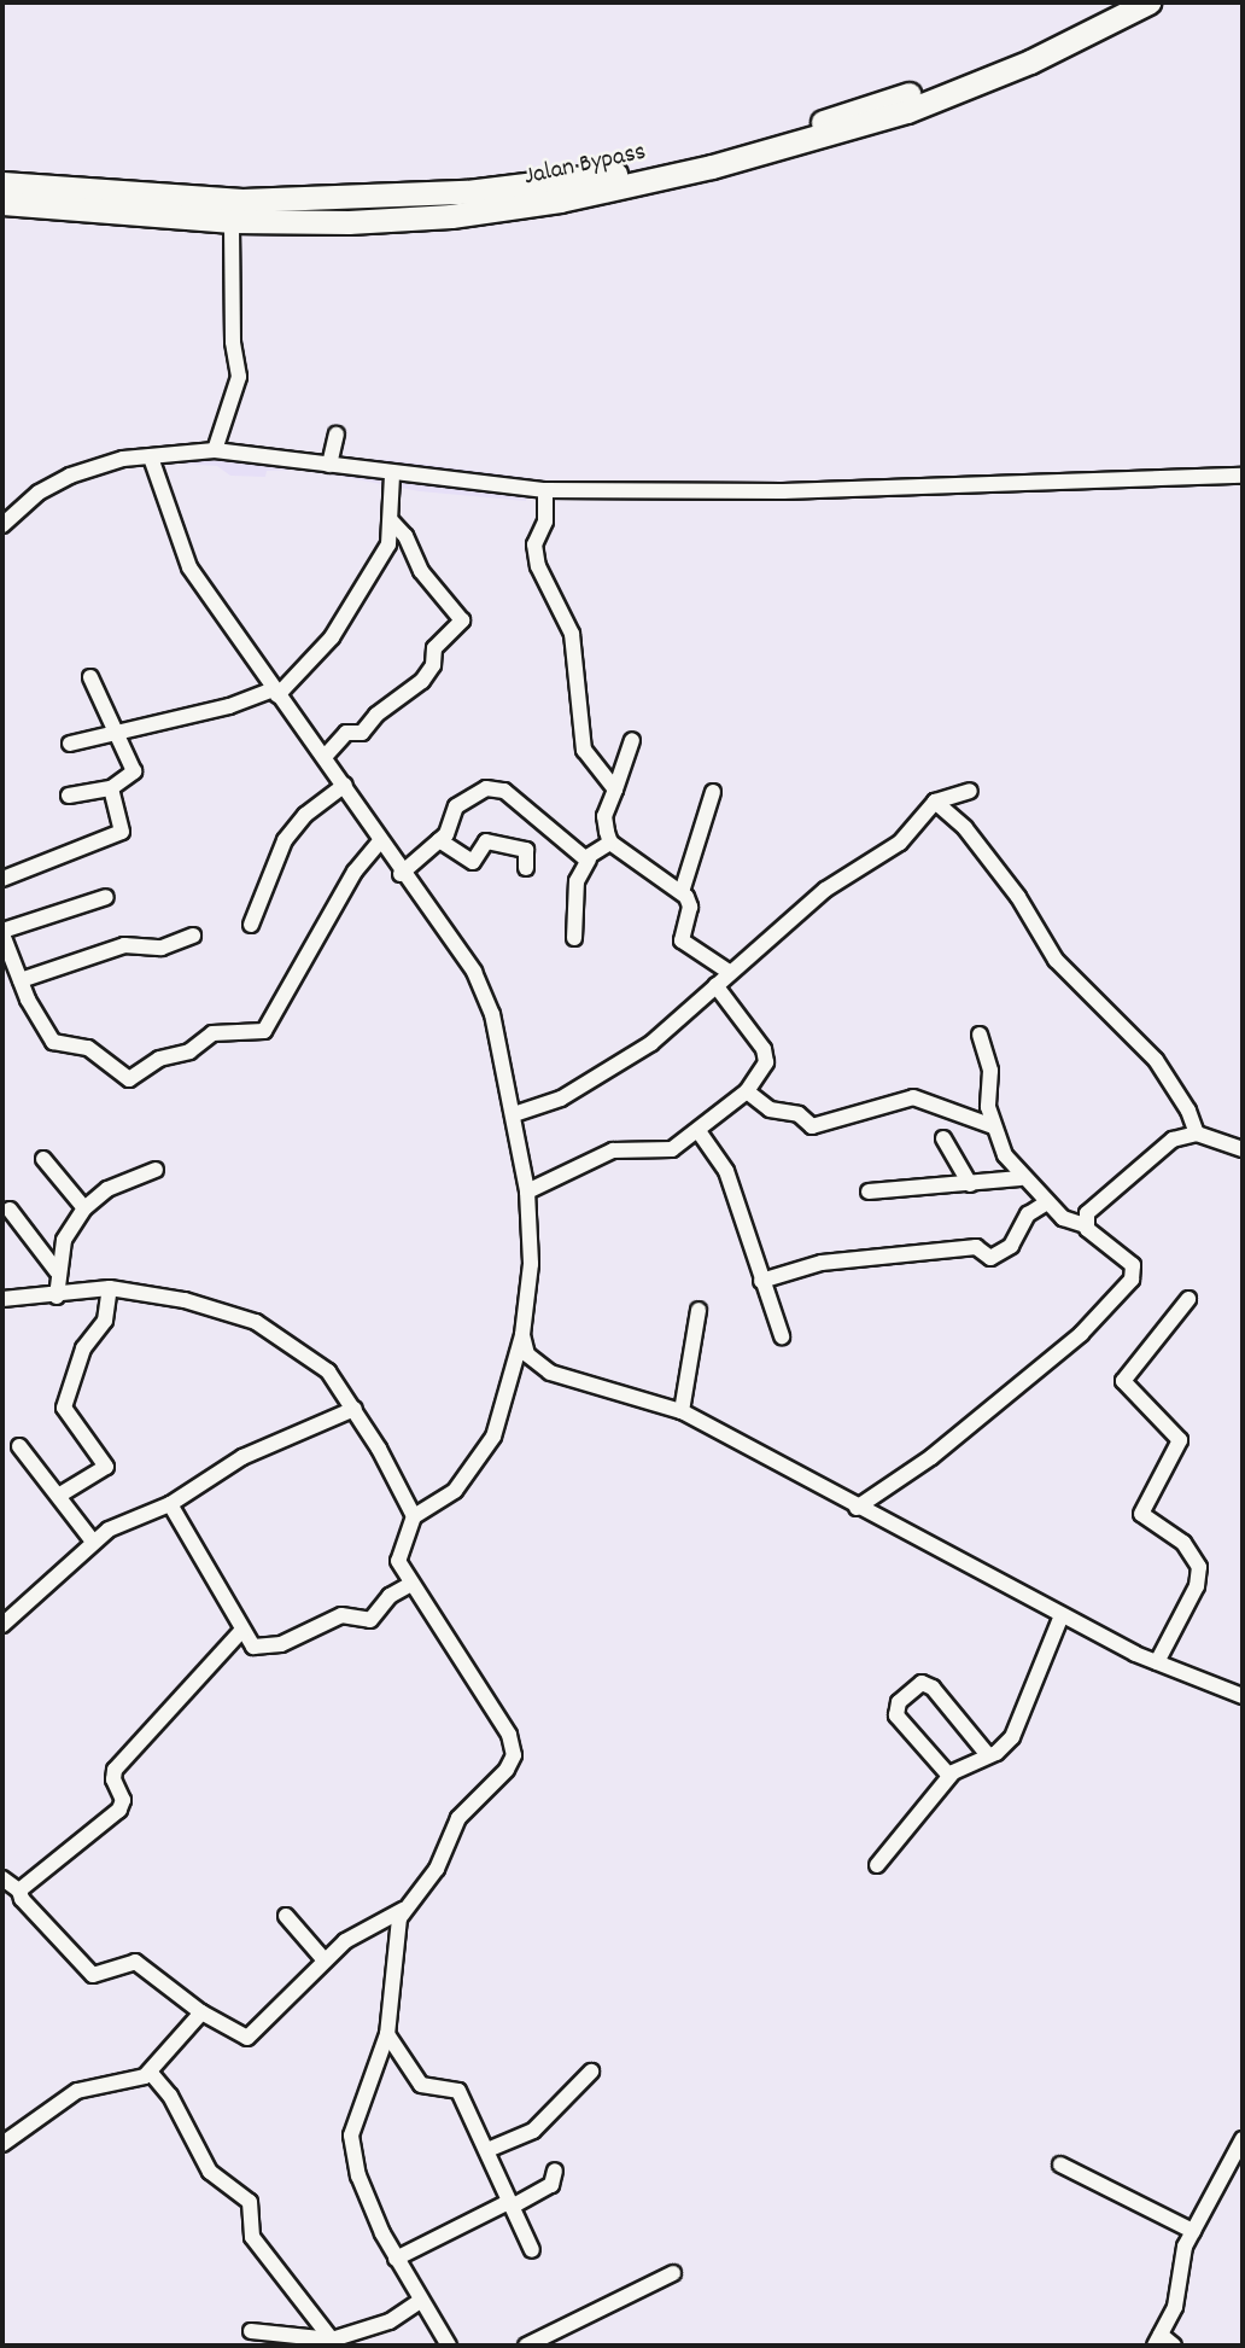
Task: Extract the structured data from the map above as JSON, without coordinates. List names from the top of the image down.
{
  "streets": {
    "highway": ["Jalan Bypass"]
  }
}
